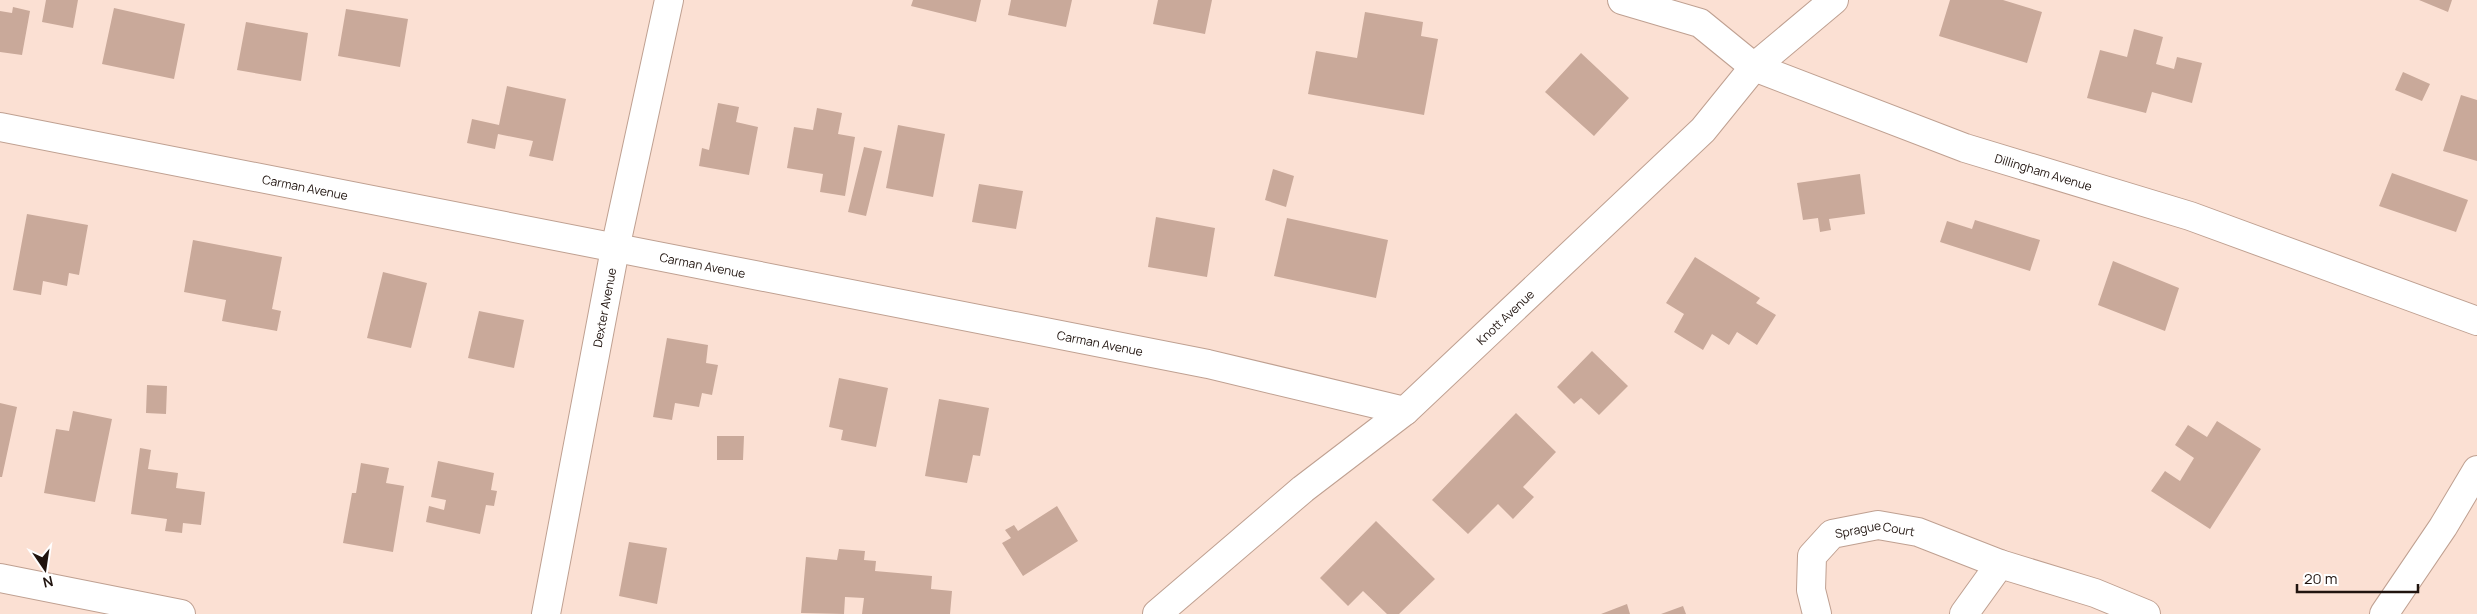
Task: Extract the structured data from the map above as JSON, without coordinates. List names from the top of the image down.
{
  "streets": {
    "street": [
      "Dillingham Avenue",
      "Carman Avenue",
      "Dexter Avenue",
      "Knott Avenue",
      "Sprague Court"
    ]
  },
  "crossings": [
    ["Dillingham Avenue", "Knott Avenue"],
    ["Carman Avenue", "Dexter Avenue"],
    ["Carman Avenue", "Knott Avenue"]
  ],
  "scale_bar": "20 m",
  "north": "bottom"
}
